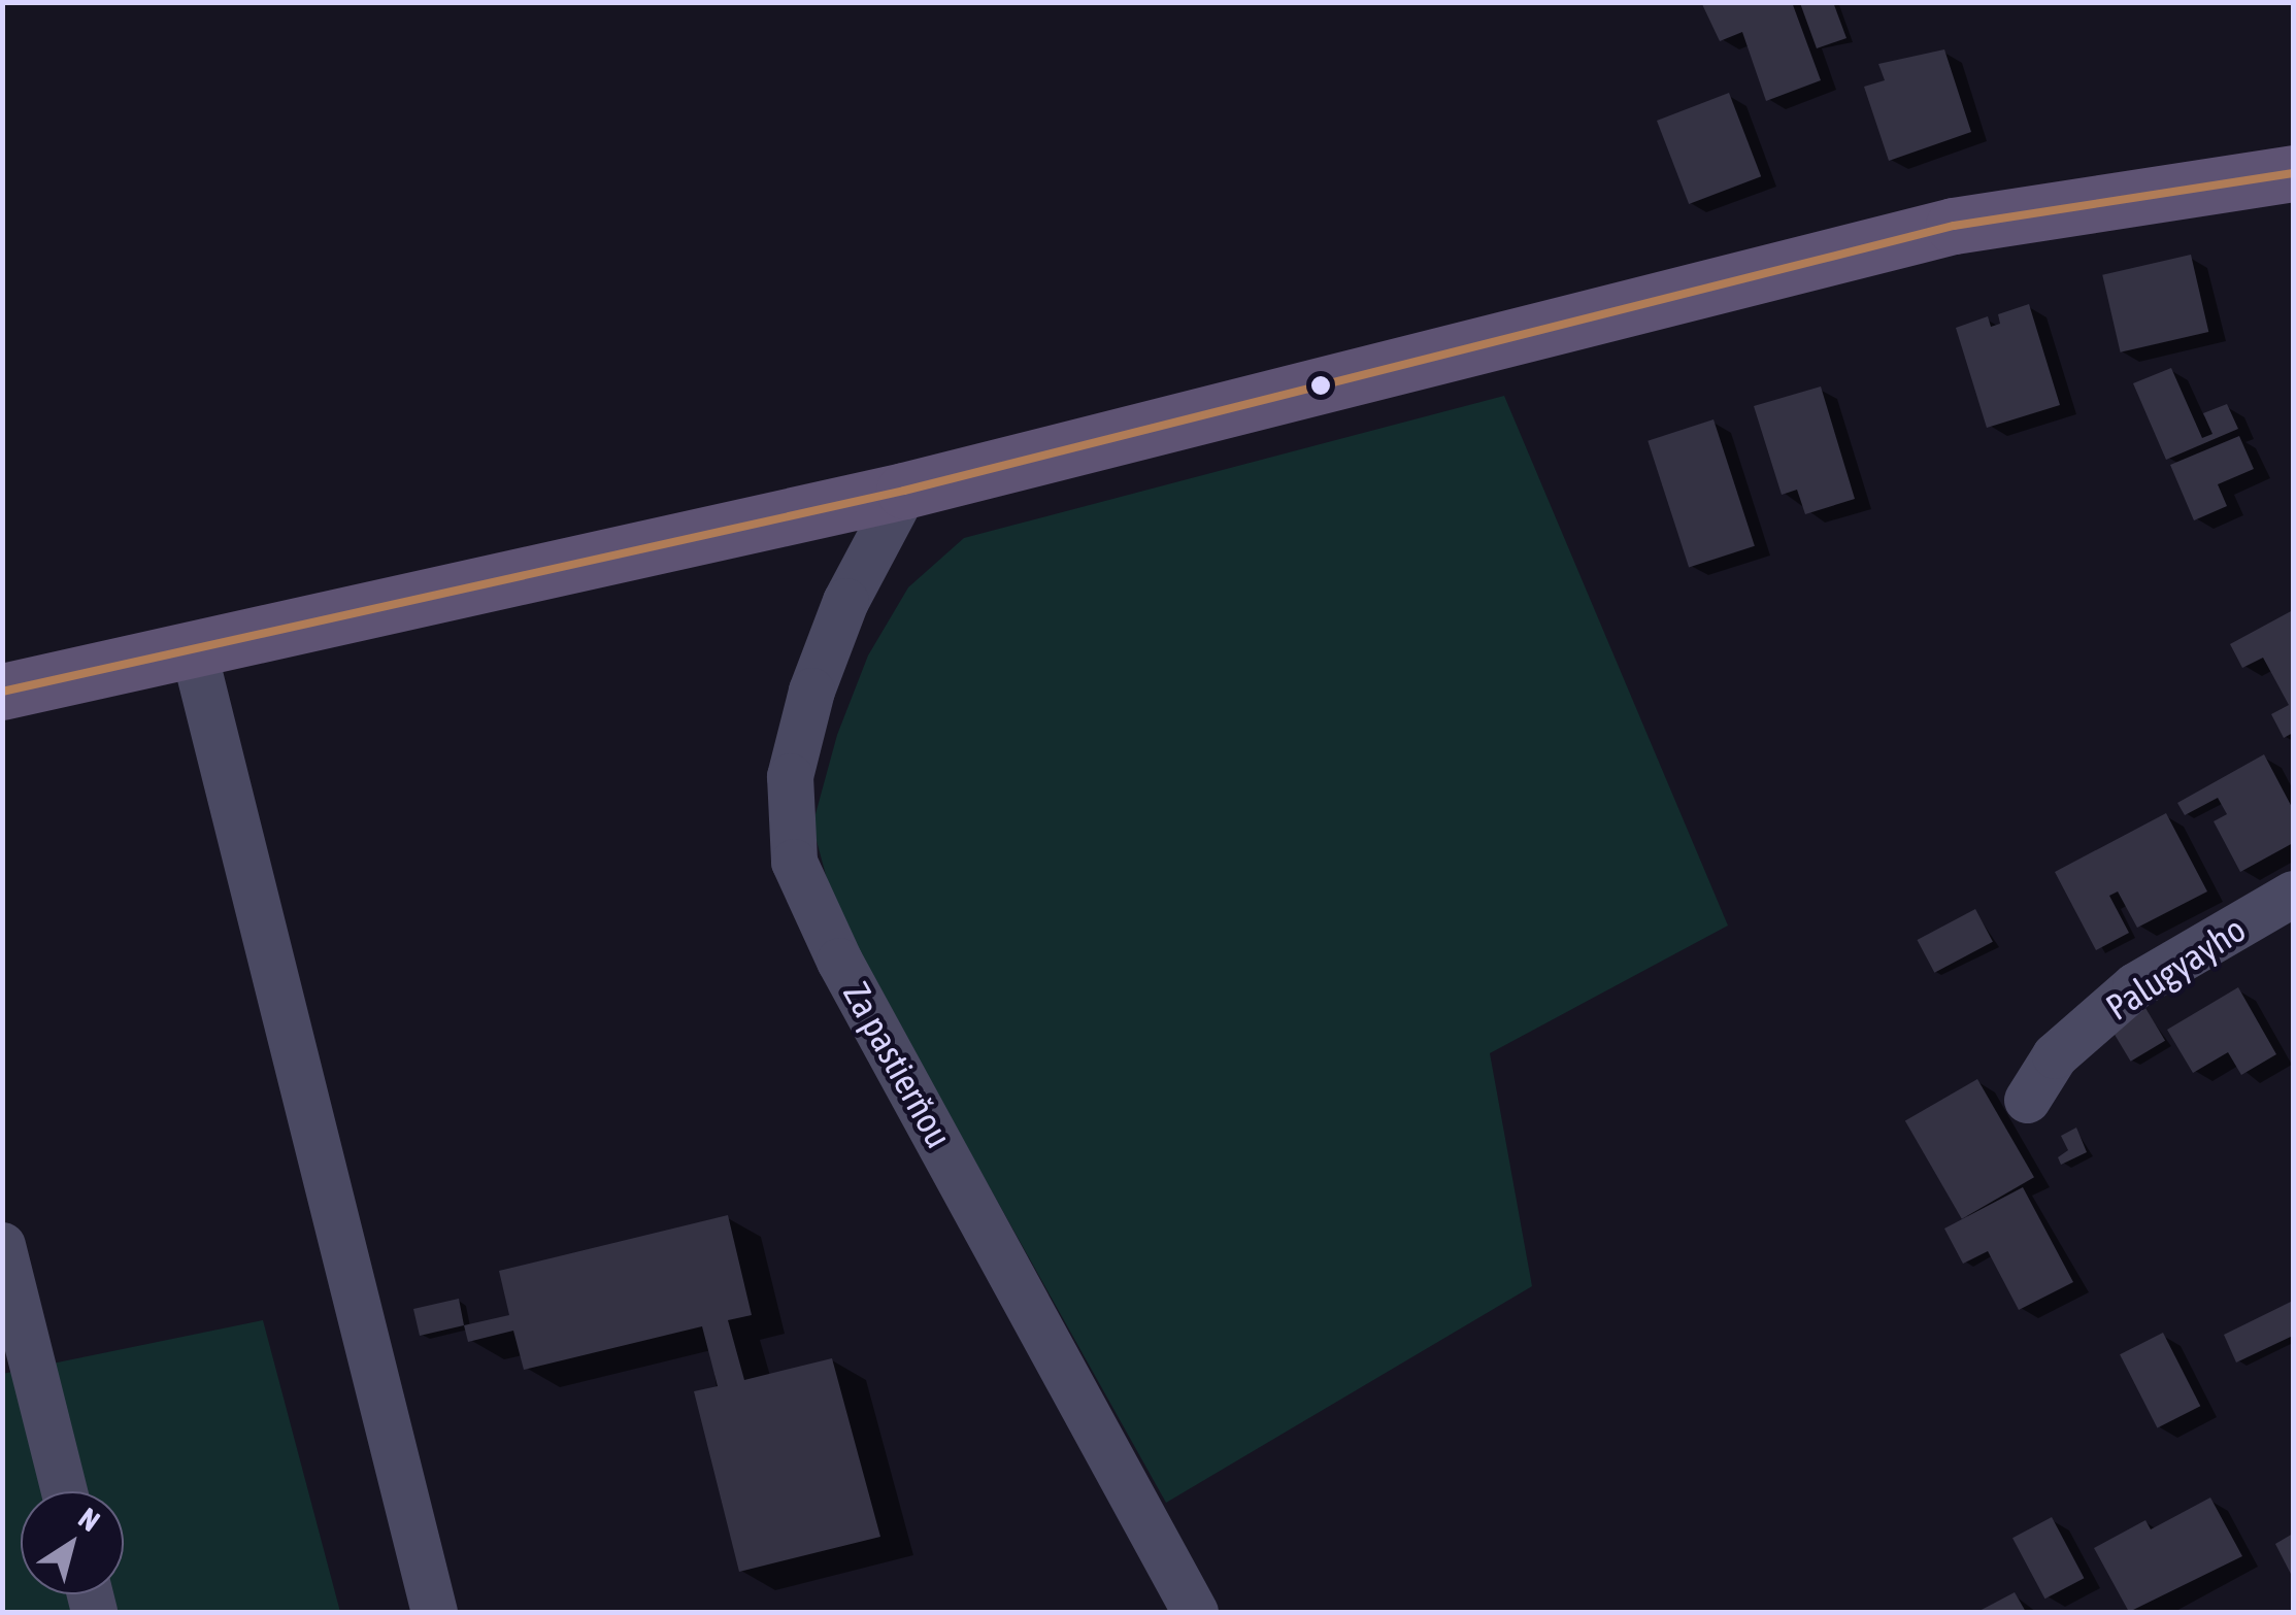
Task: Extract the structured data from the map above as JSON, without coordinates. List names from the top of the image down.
{
  "streets": {
    "street": ["Palugyayho", "Za pastierňou"]
  },
  "north": "top right"
}
